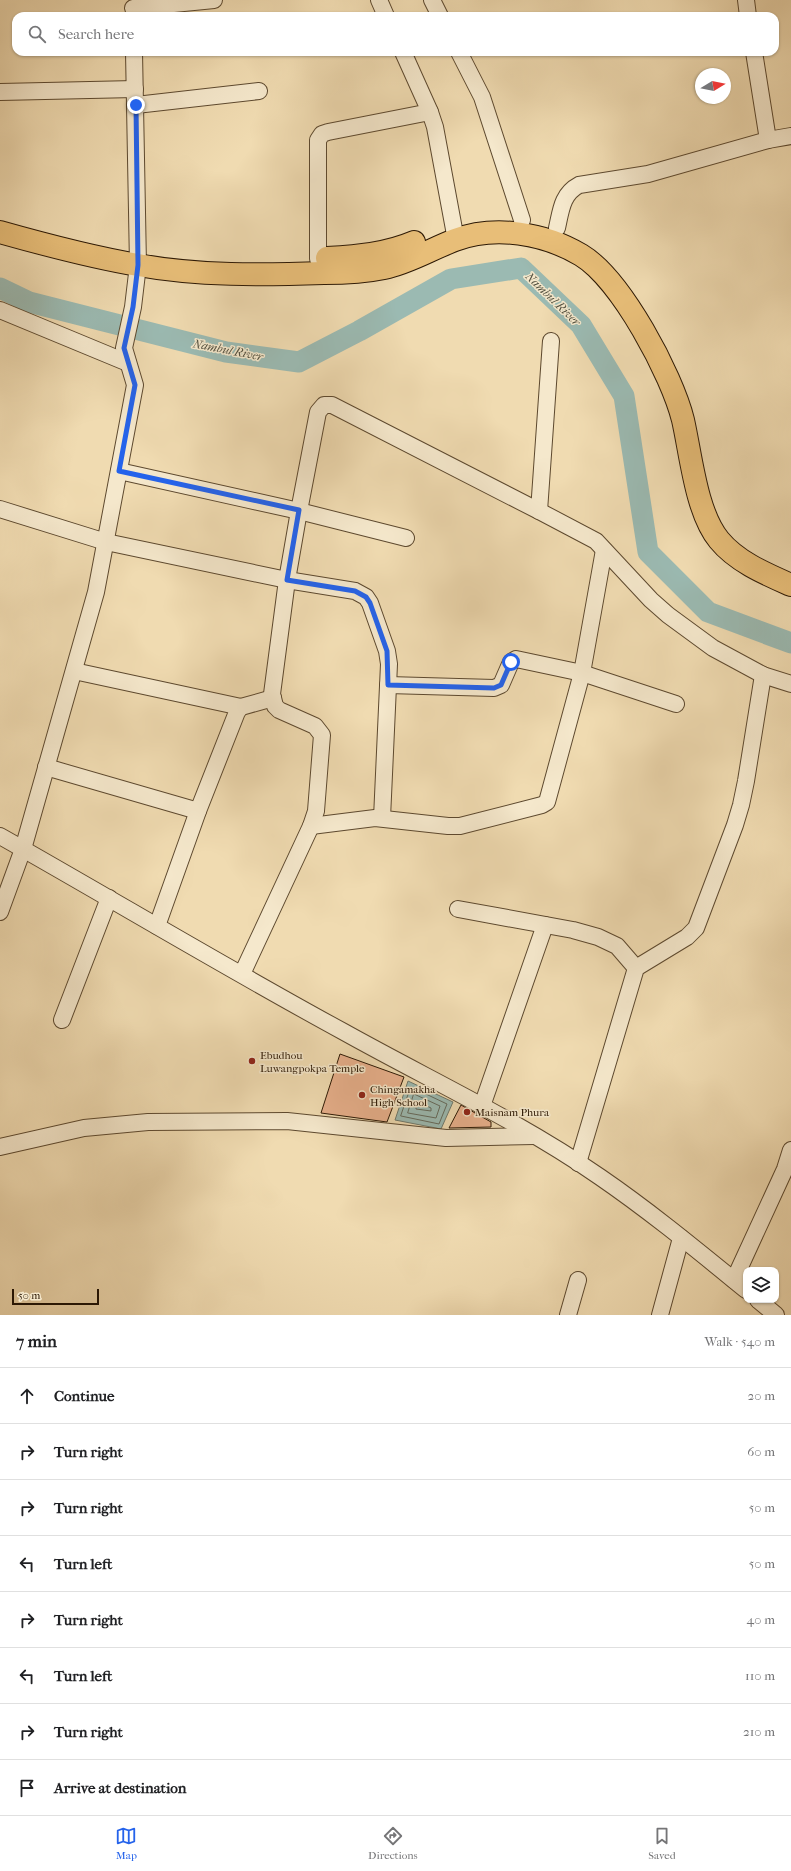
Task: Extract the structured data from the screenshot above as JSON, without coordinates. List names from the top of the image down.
{
  "water": ["Nambul River"],
  "places": ["Ebudhou Luwangpokpa Temple", "Chingamakha High School", "Maisnam Phura"],
  "scale_bar": "50 m",
  "north": "right",
  "page": {
    "search": "Search here",
    "scale": "50 m",
    "heading": ["7 min", "Walk · 540 m"],
    "list": [
      ["Continue", "20 m"],
      ["Turn right", "60 m"],
      ["Turn right", "50 m"],
      ["Turn left", "50 m"],
      ["Turn right", "40 m"],
      ["Turn left", "110 m"],
      ["Turn right", "210 m"],
      "Arrive at destination"
    ],
    "nav": ["Map", "Directions", "Saved"]
  }
}
